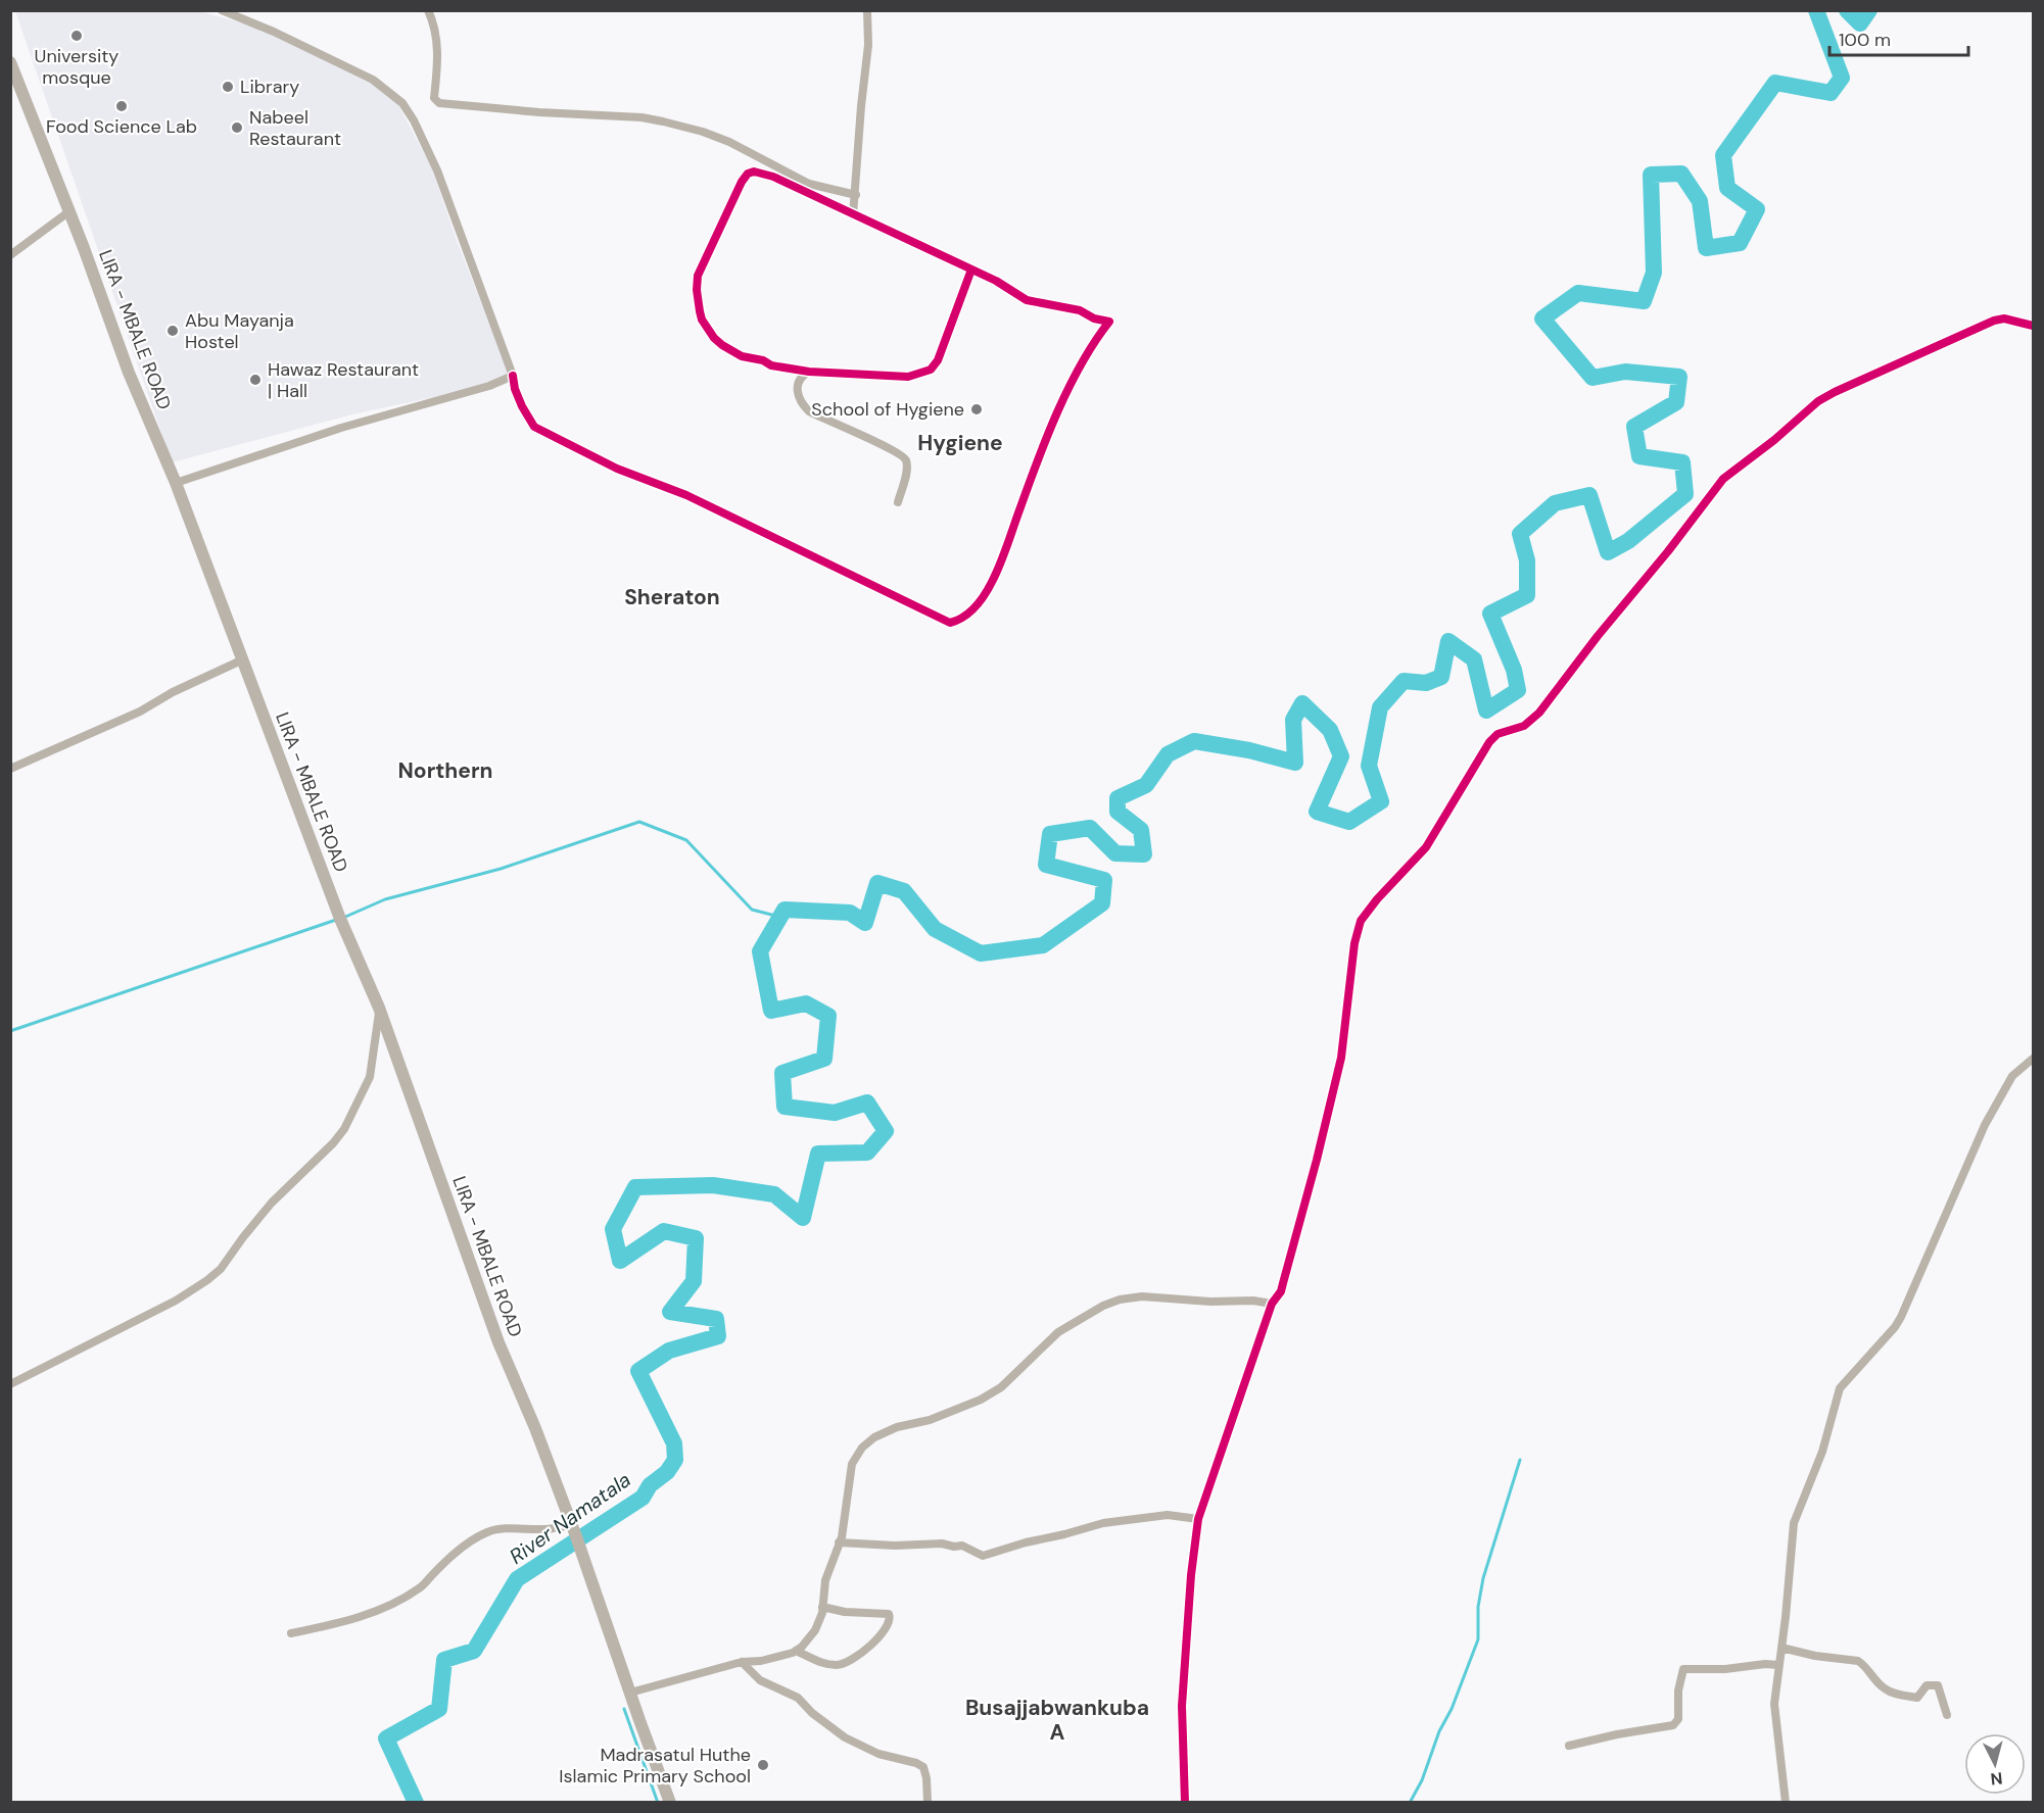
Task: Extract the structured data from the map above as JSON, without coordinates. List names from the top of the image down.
{
  "streets": {
    "main road": ["LIRA - MBALE ROAD"]
  },
  "districts": [
    "Hygiene",
    "Sheraton",
    "Northern",
    "Busajjabwankuba A"
  ],
  "water": ["River Namatala"],
  "places": [
    "University mosque",
    "Library",
    "Food Science Lab",
    "Nabeel Restaurant",
    "Abu Mayanja Hostel",
    "Hawaz Restaurant | Hall",
    "School of Hygiene",
    "Madrasatul Huthe Islamic Primary School"
  ],
  "scale_bar": "100 m",
  "north": "bottom"
}
